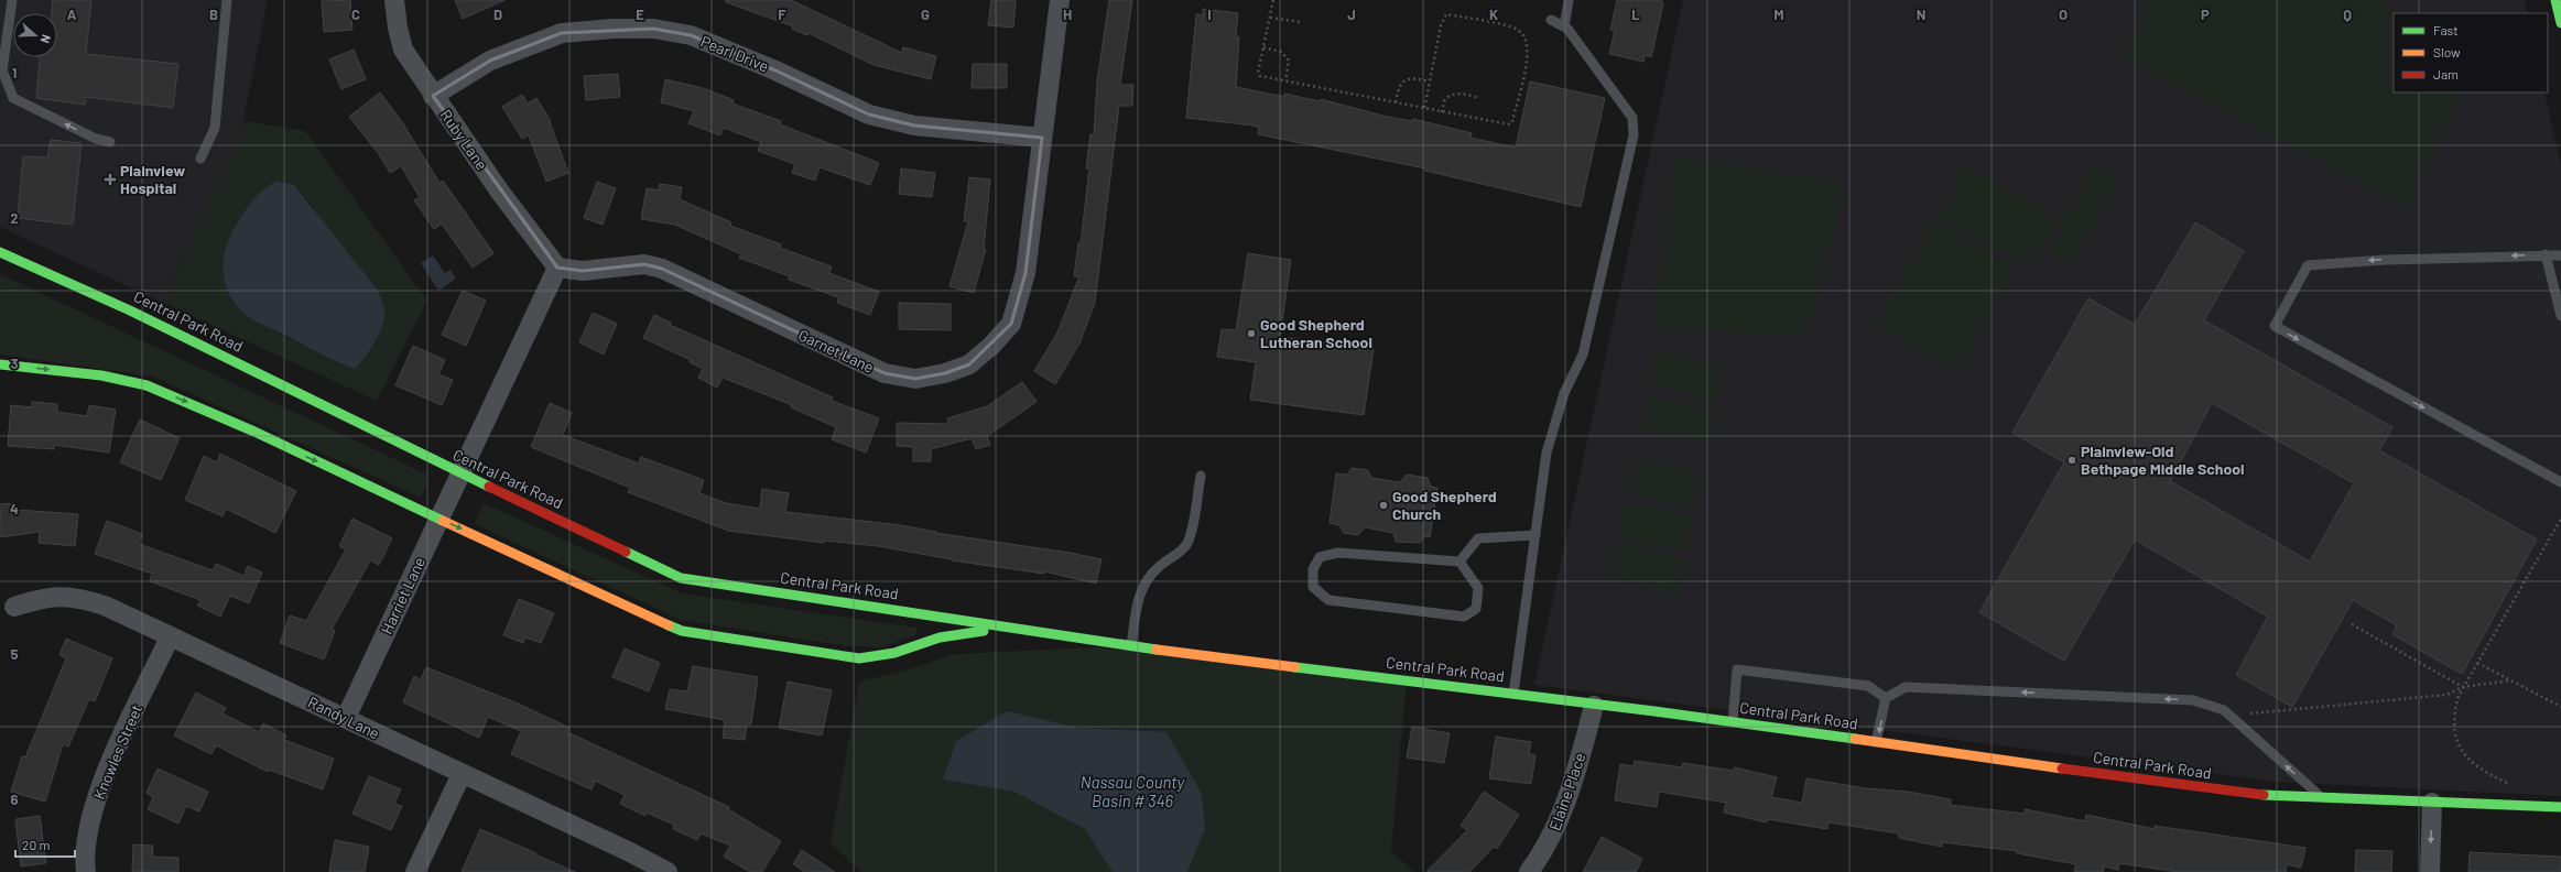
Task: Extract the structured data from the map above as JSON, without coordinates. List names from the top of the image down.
{
  "streets": {
    "street": [
      "Pearl Drive",
      "Ruby Lane",
      "Central Park Road",
      "Garnet Lane",
      "Harriet Lane",
      "Randy Lane",
      "Knowles Street",
      "Elaine Place"
    ]
  },
  "crossings": [
    ["Pearl Drive", "Ruby Lane"],
    ["Pearl Drive", "Garnet Lane"],
    ["Ruby Lane", "Garnet Lane"],
    ["Central Park Road", "Harriet Lane"],
    ["Central Park Road", "Elaine Place"],
    ["Harriet Lane", "Randy Lane"],
    ["Randy Lane", "Knowles Street"]
  ],
  "water": ["Nassau County Basin # 346"],
  "places": {
    "health": ["Plainview Hospital"],
    "other": ["Good Shepherd Lutheran School", "Plainview-Old Bethpage Middle School", "Good Shepherd Church"]
  },
  "legend": ["Fast", "Slow", "Jam"],
  "scale_bar": "20 m",
  "north": "right",
  "grid": {
    "columns": [
      "A",
      "B",
      "C",
      "D",
      "E",
      "F",
      "G",
      "H",
      "I",
      "J",
      "K",
      "L",
      "M",
      "N",
      "O",
      "P",
      "Q"
    ],
    "rows": [
      "1",
      "2",
      "3",
      "4",
      "5",
      "6"
    ]
  }
}
